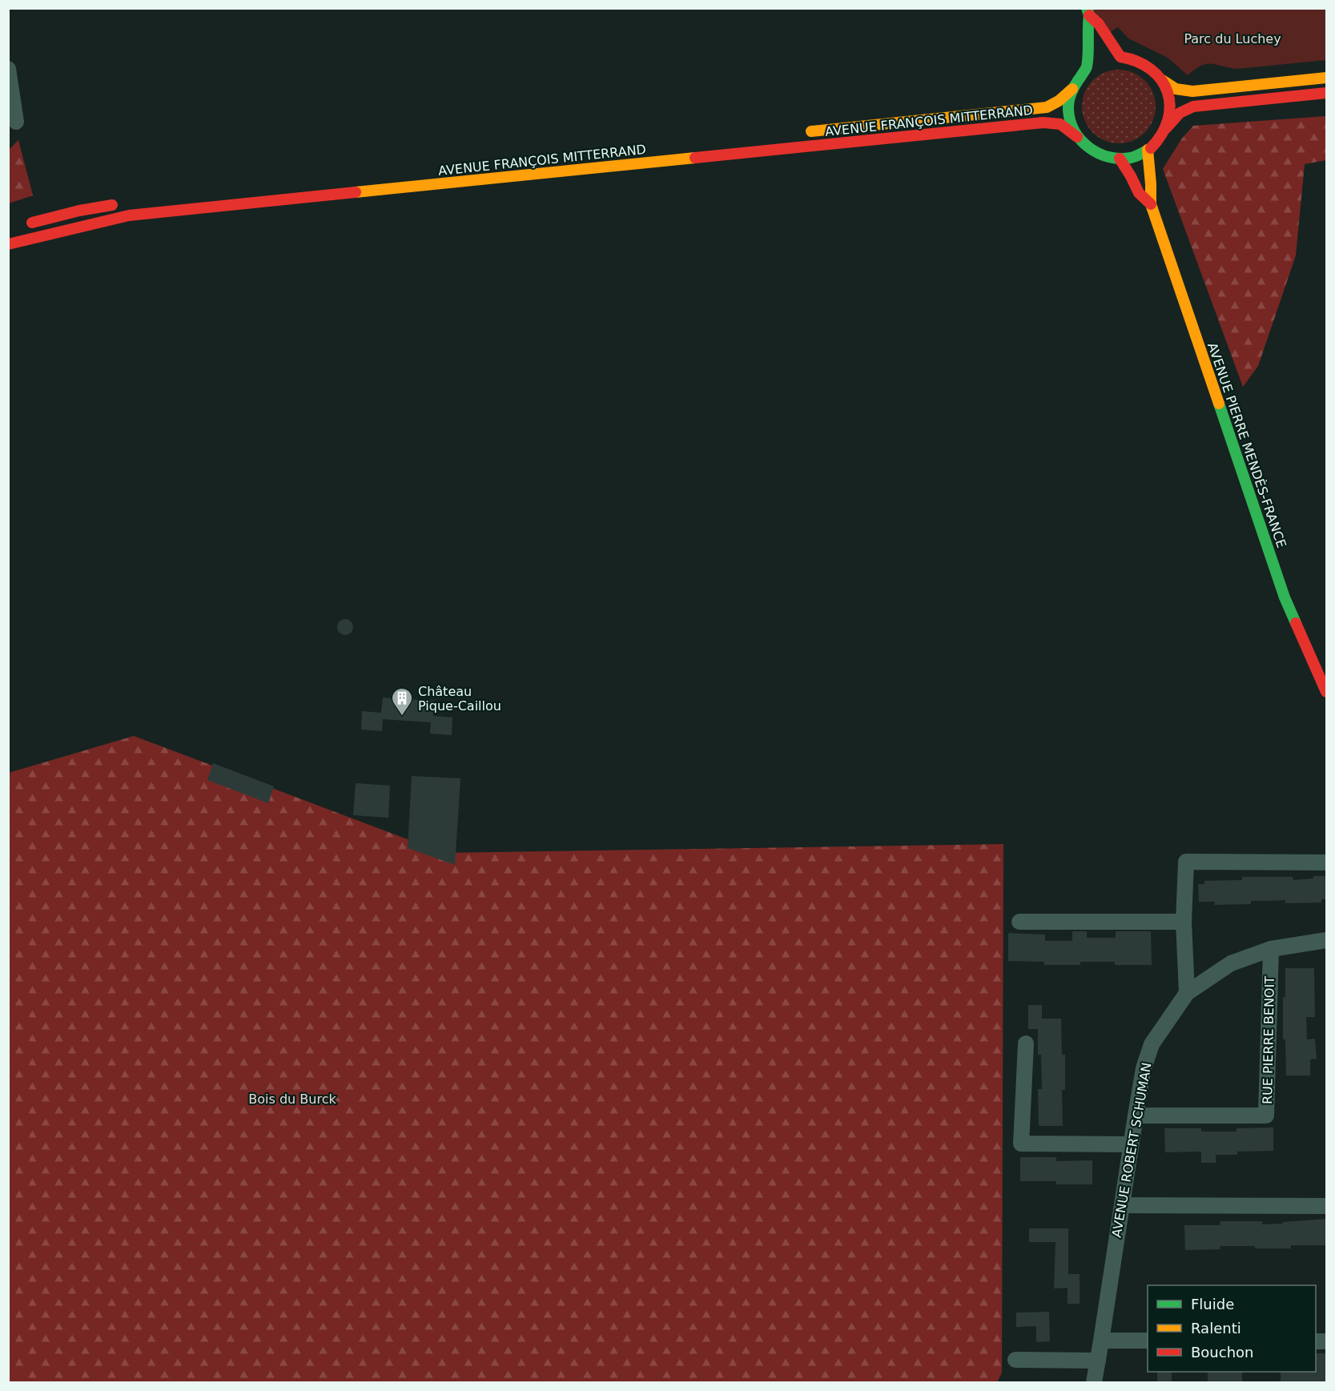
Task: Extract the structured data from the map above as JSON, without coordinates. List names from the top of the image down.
{
  "streets": {
    "main road": ["AVENUE FRANÇOIS MITTERRAND", "AVENUE PIERRE MENDÈS-FRANCE"],
    "street": ["RUE PIERRE BENOIT", "AVENUE ROBERT SCHUMAN"]
  },
  "crossings": [
    ["RUE PIERRE BENOIT", "AVENUE ROBERT SCHUMAN"]
  ],
  "parks": ["Parc du Luchey", "Bois du Burck"],
  "places": {
    "building": ["Château Pique-Caillou"]
  },
  "legend": ["Fluide", "Ralenti", "Bouchon"]
}
